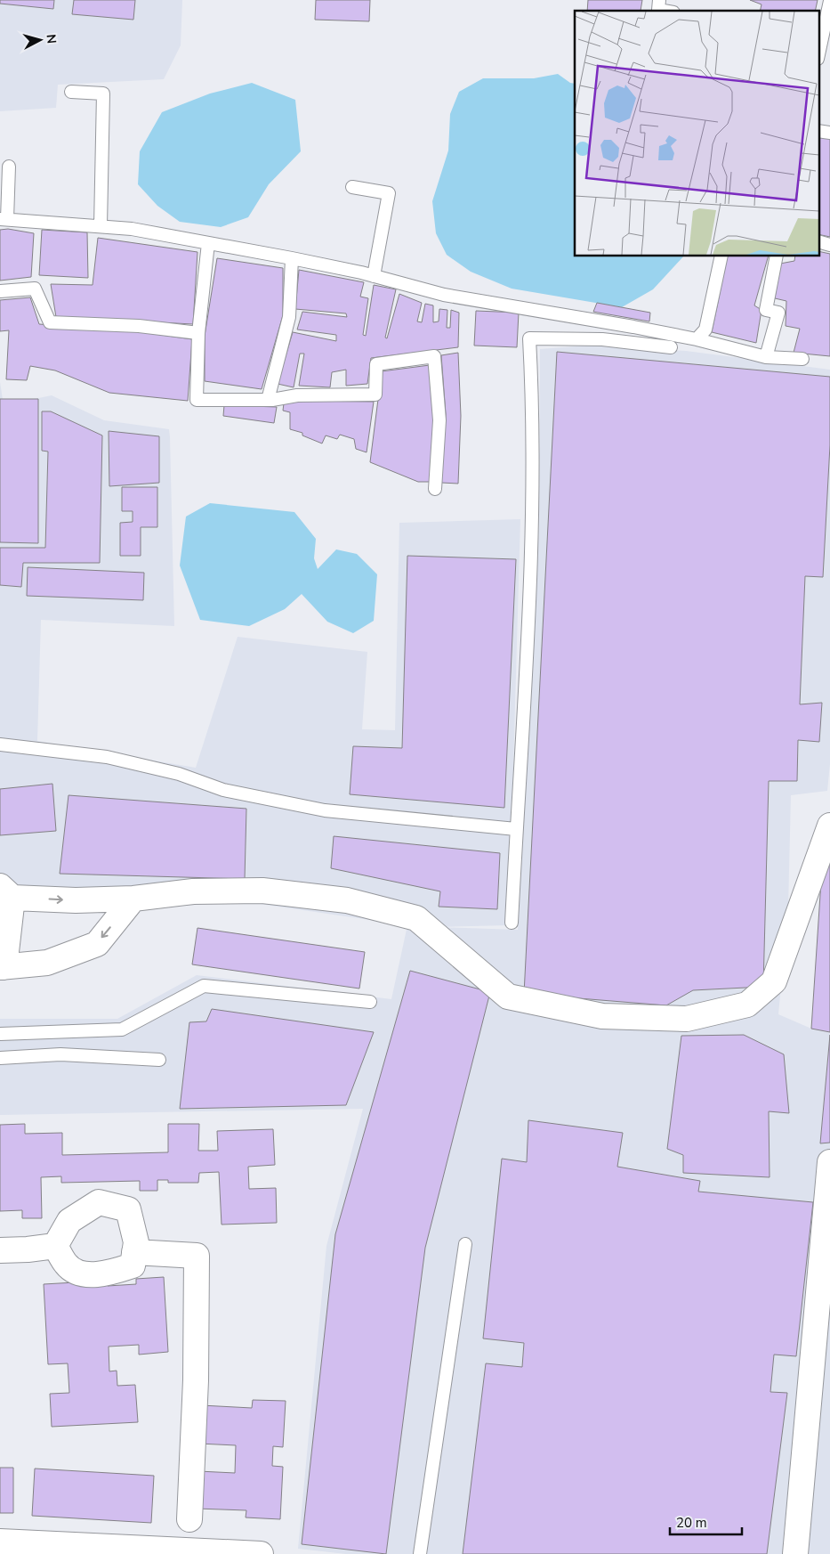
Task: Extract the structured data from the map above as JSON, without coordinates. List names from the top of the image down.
{
  "scale_bar": "20 m",
  "north": "right"
}
